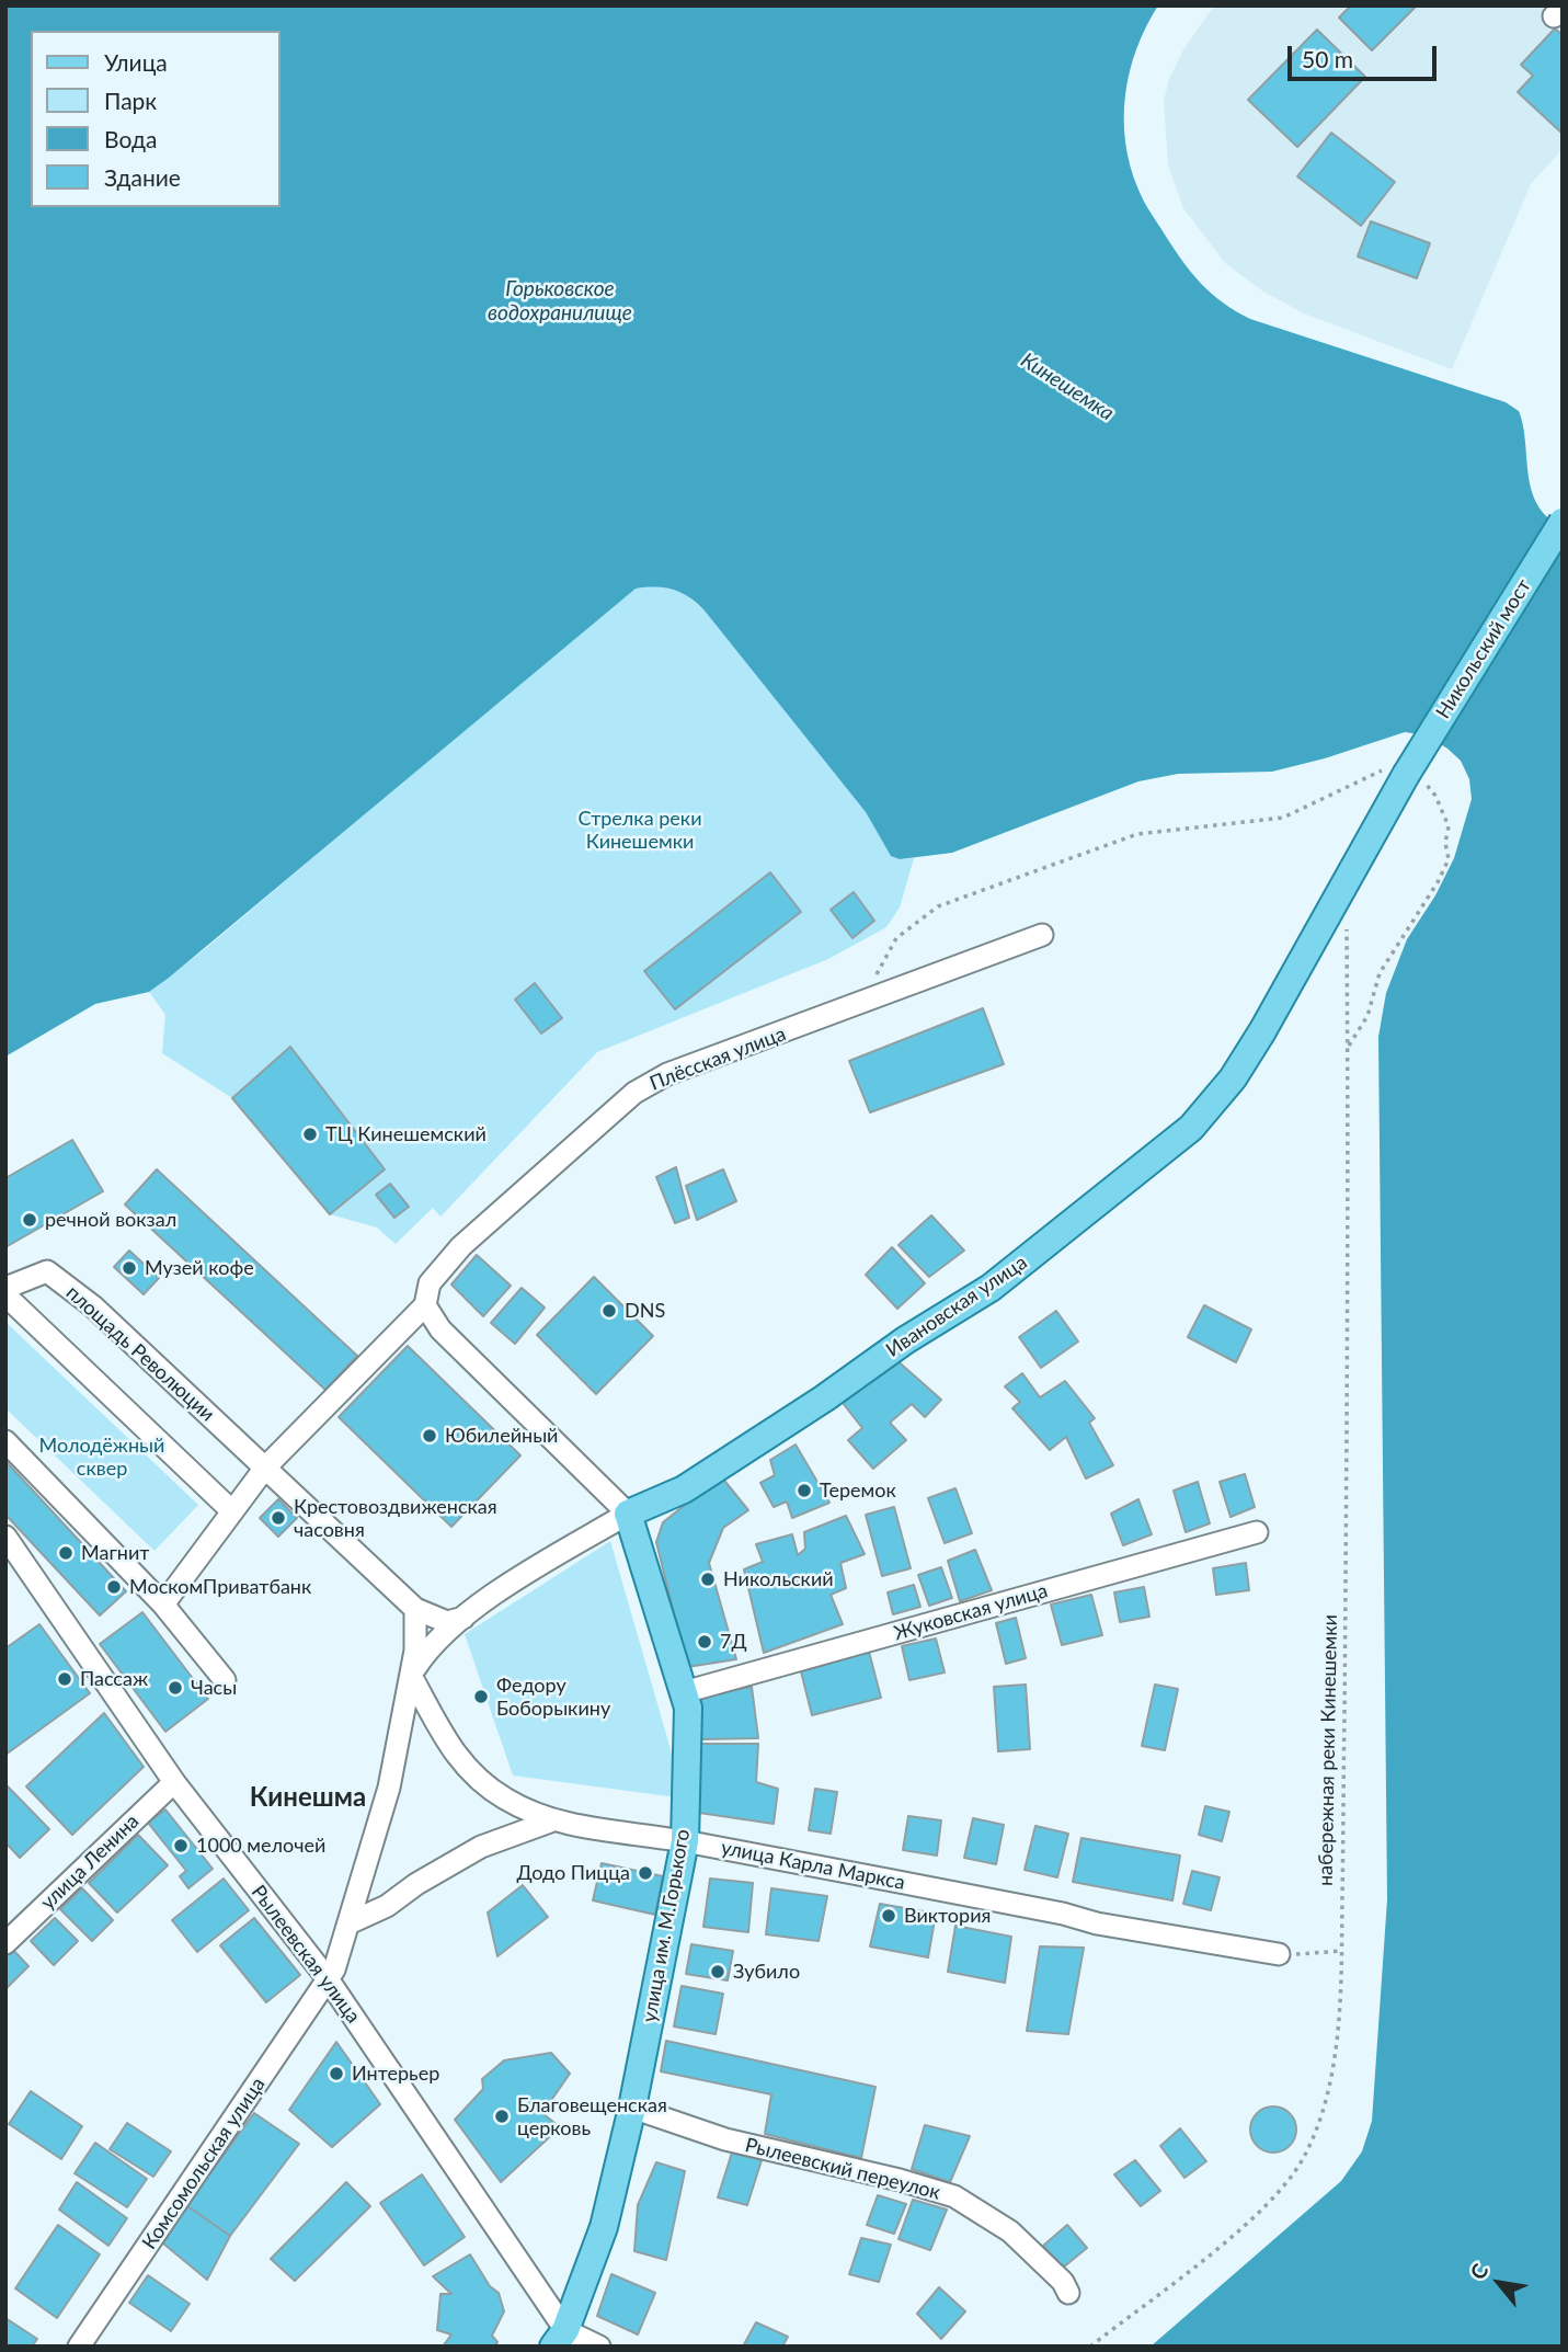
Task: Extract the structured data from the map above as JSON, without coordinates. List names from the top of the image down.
{
  "streets": {
    "main road": ["Никольский мост", "Ивановская улица", "улица им. М.Горького"],
    "street": [
      "Плёсская улица",
      "площадь Революции",
      "Жуковская улица",
      "улица Ленина",
      "улица Карла Маркса",
      "Рылеевская улица",
      "Комсомольская улица",
      "Рылеевский переулок"
    ],
    "path": ["набережная реки Кинешемки"]
  },
  "crossings": [
    ["Никольский мост", "Ивановская улица"],
    ["Никольский мост", "набережная реки Кинешемки"],
    ["Плёсская улица", "улица им. М.Горького"],
    ["Ивановская улица", "набережная реки Кинешемки"],
    ["Ивановская улица", "улица Карла Маркса"],
    ["Ивановская улица", "улица им. М.Горького"],
    ["Жуковская улица", "улица им. М.Горького"],
    ["улица Ленина", "Рылеевская улица"],
    ["улица Карла Маркса", "улица им. М.Горького"],
    ["улица им. М.Горького", "Рылеевская улица"],
    ["улица им. М.Горького", "Рылеевский переулок"],
    ["Рылеевская улица", "Комсомольская улица"]
  ],
  "districts": ["Кинешма"],
  "water": ["Горьковское водохранилище", "Кинешемка"],
  "parks": ["Стрелка реки Кинешемки", "Молодёжный сквер"],
  "places": [
    "ТЦ Кинешемский",
    "речной вокзал",
    "Музей кофе",
    "DNS",
    "Юбилейный",
    "Теремок",
    "Крестовоздвиженская часовня",
    "Магнит",
    "Никольский",
    "МоскомПриватбанк",
    "7Д",
    "Пассаж",
    "Часы",
    "Федору Боборыкину",
    "1000 мелочей",
    "Додо Пицца",
    "Виктория",
    "Зубило",
    "Интерьер",
    "Благовещенская церковь"
  ],
  "legend": [
    "Улица",
    "Парк",
    "Вода",
    "Здание"
  ],
  "scale_bar": "50 m",
  "north": "top left"
}
